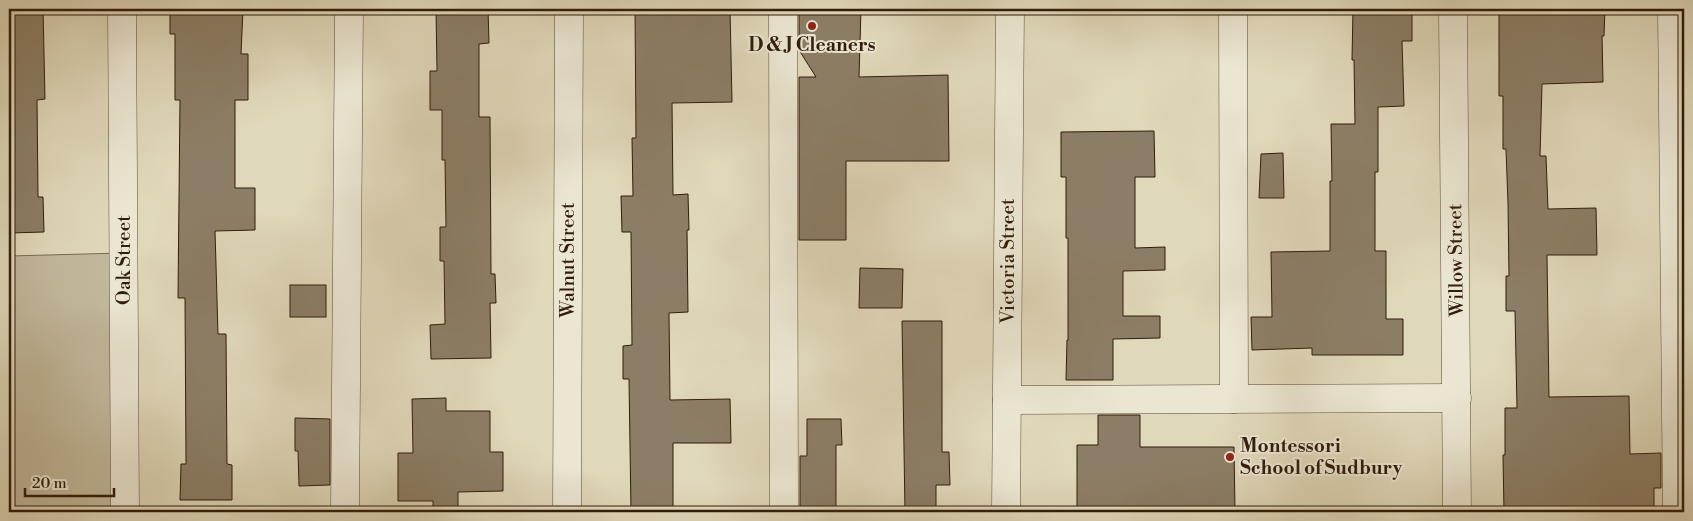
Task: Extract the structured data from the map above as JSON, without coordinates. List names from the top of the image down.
{
  "streets": {
    "street": [
      "Oak Street",
      "Walnut Street",
      "Willow Street",
      "Victoria Street"
    ]
  },
  "places": ["D & J Cleaners", "Montessori School of Sudbury"],
  "scale_bar": "20 m"
}
